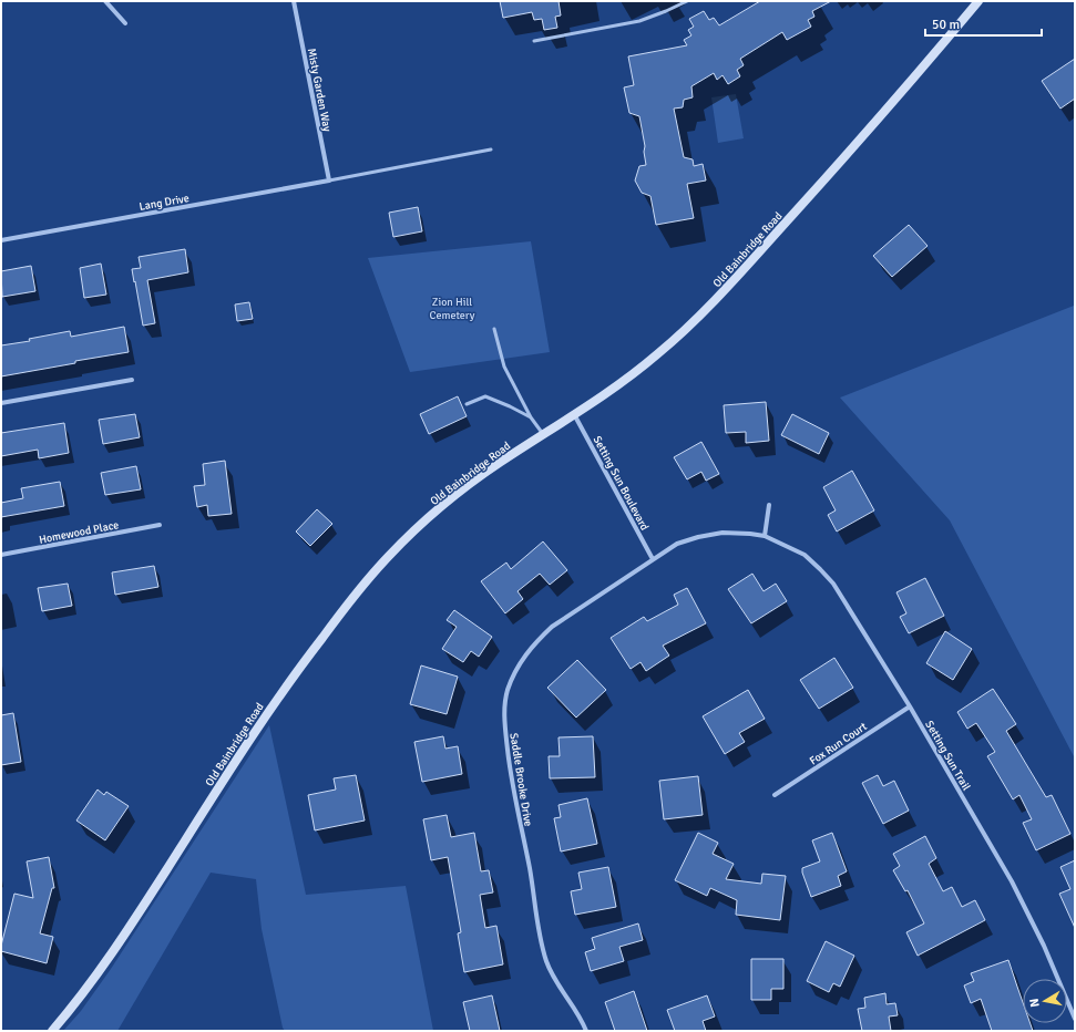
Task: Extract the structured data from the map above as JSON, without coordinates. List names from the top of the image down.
{
  "streets": {
    "main road": ["Old Bainbridge Road"],
    "street": [
      "Misty Garden Way",
      "Lang Drive",
      "Setting Sun Boulevard",
      "Homewood Place",
      "Fox Run Court",
      "Setting Sun Trail",
      "Saddle Brooke Drive"
    ]
  },
  "crossings": [
    ["Misty Garden Way", "Lang Drive"],
    ["Old Bainbridge Road", "Setting Sun Boulevard"],
    ["Setting Sun Boulevard", "Setting Sun Trail"],
    ["Setting Sun Boulevard", "Saddle Brooke Drive"],
    ["Fox Run Court", "Setting Sun Trail"],
    ["Setting Sun Trail", "Saddle Brooke Drive"]
  ],
  "parks": ["Zion Hill Cemetery"],
  "scale_bar": "50 m",
  "north": "left"
}
